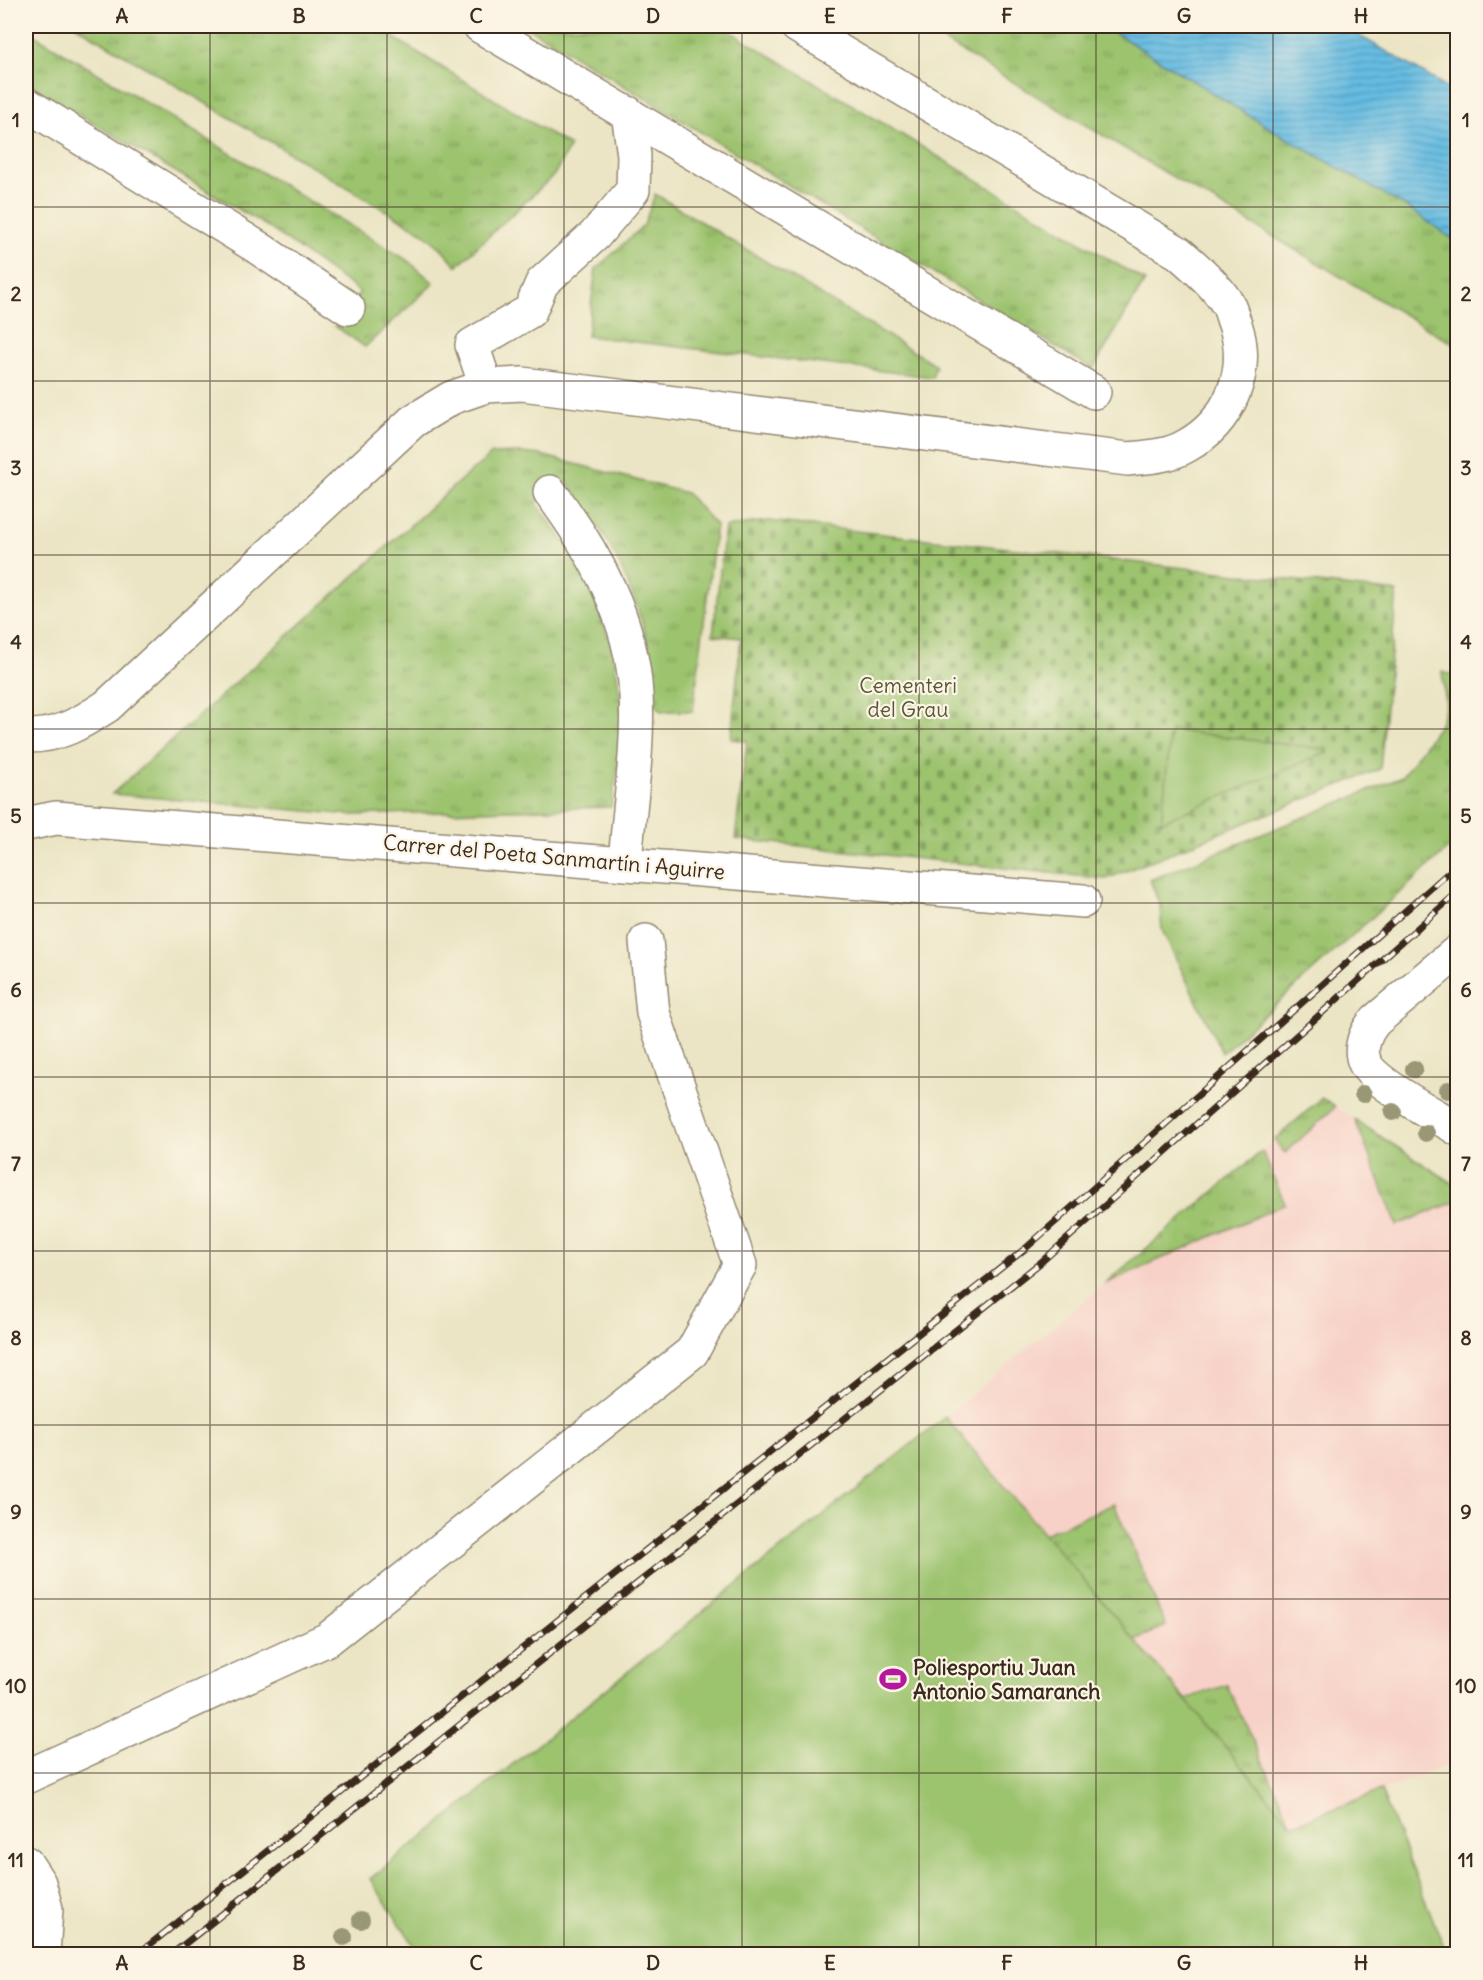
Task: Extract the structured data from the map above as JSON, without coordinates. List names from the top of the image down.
{
  "streets": {
    "street": ["Carrer del Poeta Sanmartín i Aguirre"]
  },
  "parks": ["Cementeri del Grau"],
  "places": {
    "sports": ["Poliesportiu Juan Antonio Samaranch"]
  },
  "grid": {
    "columns": [
      "A",
      "B",
      "C",
      "D",
      "E",
      "F",
      "G",
      "H"
    ],
    "rows": [
      "1",
      "2",
      "3",
      "4",
      "5",
      "6",
      "7",
      "8",
      "9",
      "10",
      "11"
    ]
  }
}
